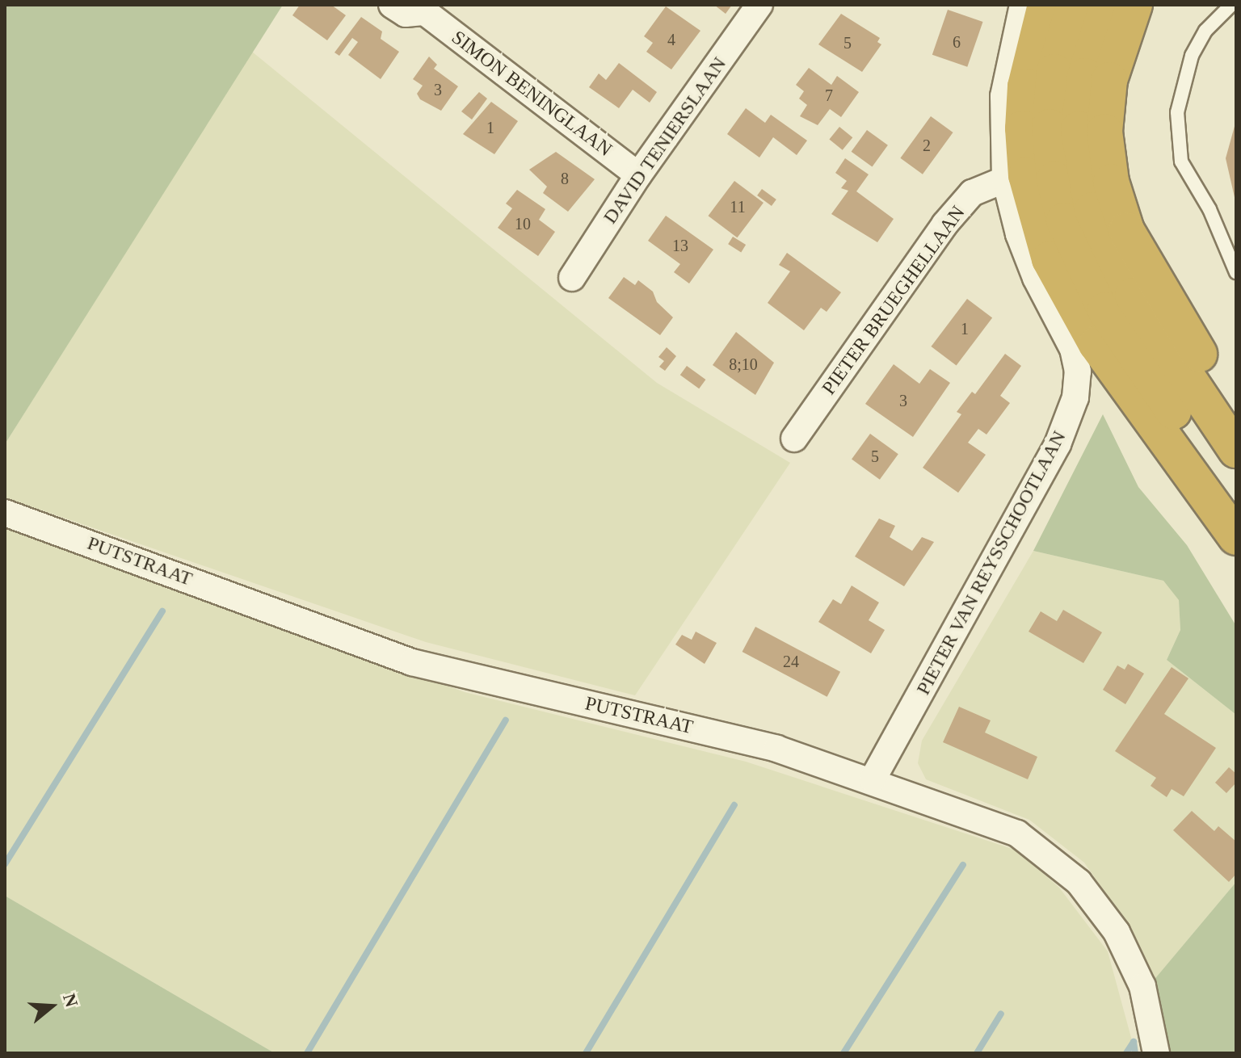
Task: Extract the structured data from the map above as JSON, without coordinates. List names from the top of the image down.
{
  "streets": {
    "street": [
      "SIMON BENINGLAAN",
      "DAVID TENIERSLAAN",
      "PIETER BRUEGHELLAAN",
      "PUTSTRAAT",
      "PIETER VAN REYSSCHOOTLAAN"
    ]
  },
  "crossings": [
    ["SIMON BENINGLAAN", "DAVID TENIERSLAAN"],
    ["PIETER BRUEGHELLAAN", "PIETER VAN REYSSCHOOTLAAN"],
    ["PUTSTRAAT", "PIETER VAN REYSSCHOOTLAAN"]
  ],
  "house_numbers": [
    "4",
    "6",
    "5",
    "3",
    "7",
    "1",
    "2",
    "8",
    "11",
    "10",
    "13",
    "1",
    "8;10",
    "3",
    "5",
    "24"
  ],
  "north": "right"
}
